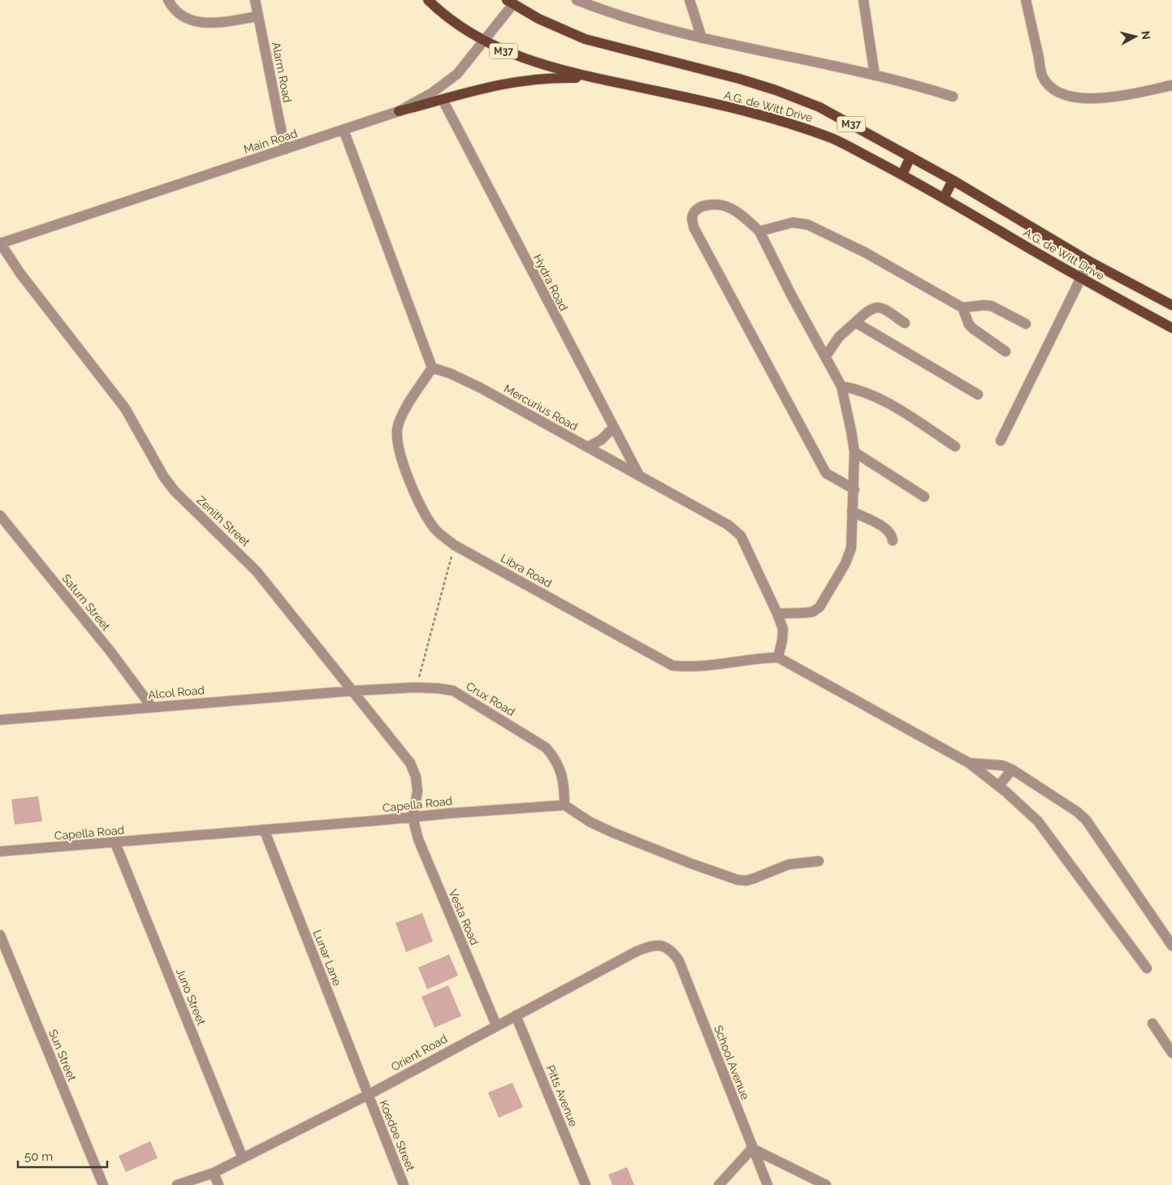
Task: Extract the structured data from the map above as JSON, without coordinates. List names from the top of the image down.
{
  "streets": {
    "main road": ["M37", "A.G. de Witt Drive"],
    "street": [
      "Alarm Road",
      "Main Road",
      "Hydra Road",
      "Mercurius Road",
      "Zenith Street",
      "Libra Road",
      "Saturn Street",
      "Alcol Road",
      "Crux Road",
      "Capella Road",
      "Vesta Road",
      "Lunar Lane",
      "Juno Street",
      "Orient Road",
      "Sun Street",
      "School Avenue",
      "Pitts Avenue",
      "Koedoe Street"
    ]
  },
  "crossings": [
    ["Alarm Road", "Main Road"],
    ["A.G. de Witt Drive", "Main Road"],
    ["Main Road", "Zenith Street"],
    ["Hydra Road", "Mercurius Road"],
    ["Mercurius Road", "Libra Road"],
    ["Zenith Street", "Alcol Road"],
    ["Zenith Street", "Crux Road"],
    ["Zenith Street", "Capella Road"],
    ["Zenith Street", "Vesta Road"],
    ["Saturn Street", "Alcol Road"],
    ["Alcol Road", "Crux Road"],
    ["Crux Road", "Capella Road"],
    ["Capella Road", "Vesta Road"],
    ["Capella Road", "Lunar Lane"],
    ["Capella Road", "Juno Street"],
    ["Vesta Road", "Orient Road"],
    ["Lunar Lane", "Orient Road"],
    ["Lunar Lane", "Koedoe Street"],
    ["Juno Street", "Orient Road"],
    ["Orient Road", "School Avenue"],
    ["Orient Road", "Pitts Avenue"],
    ["Orient Road", "Koedoe Street"]
  ],
  "scale_bar": "50 m",
  "north": "right"
}
